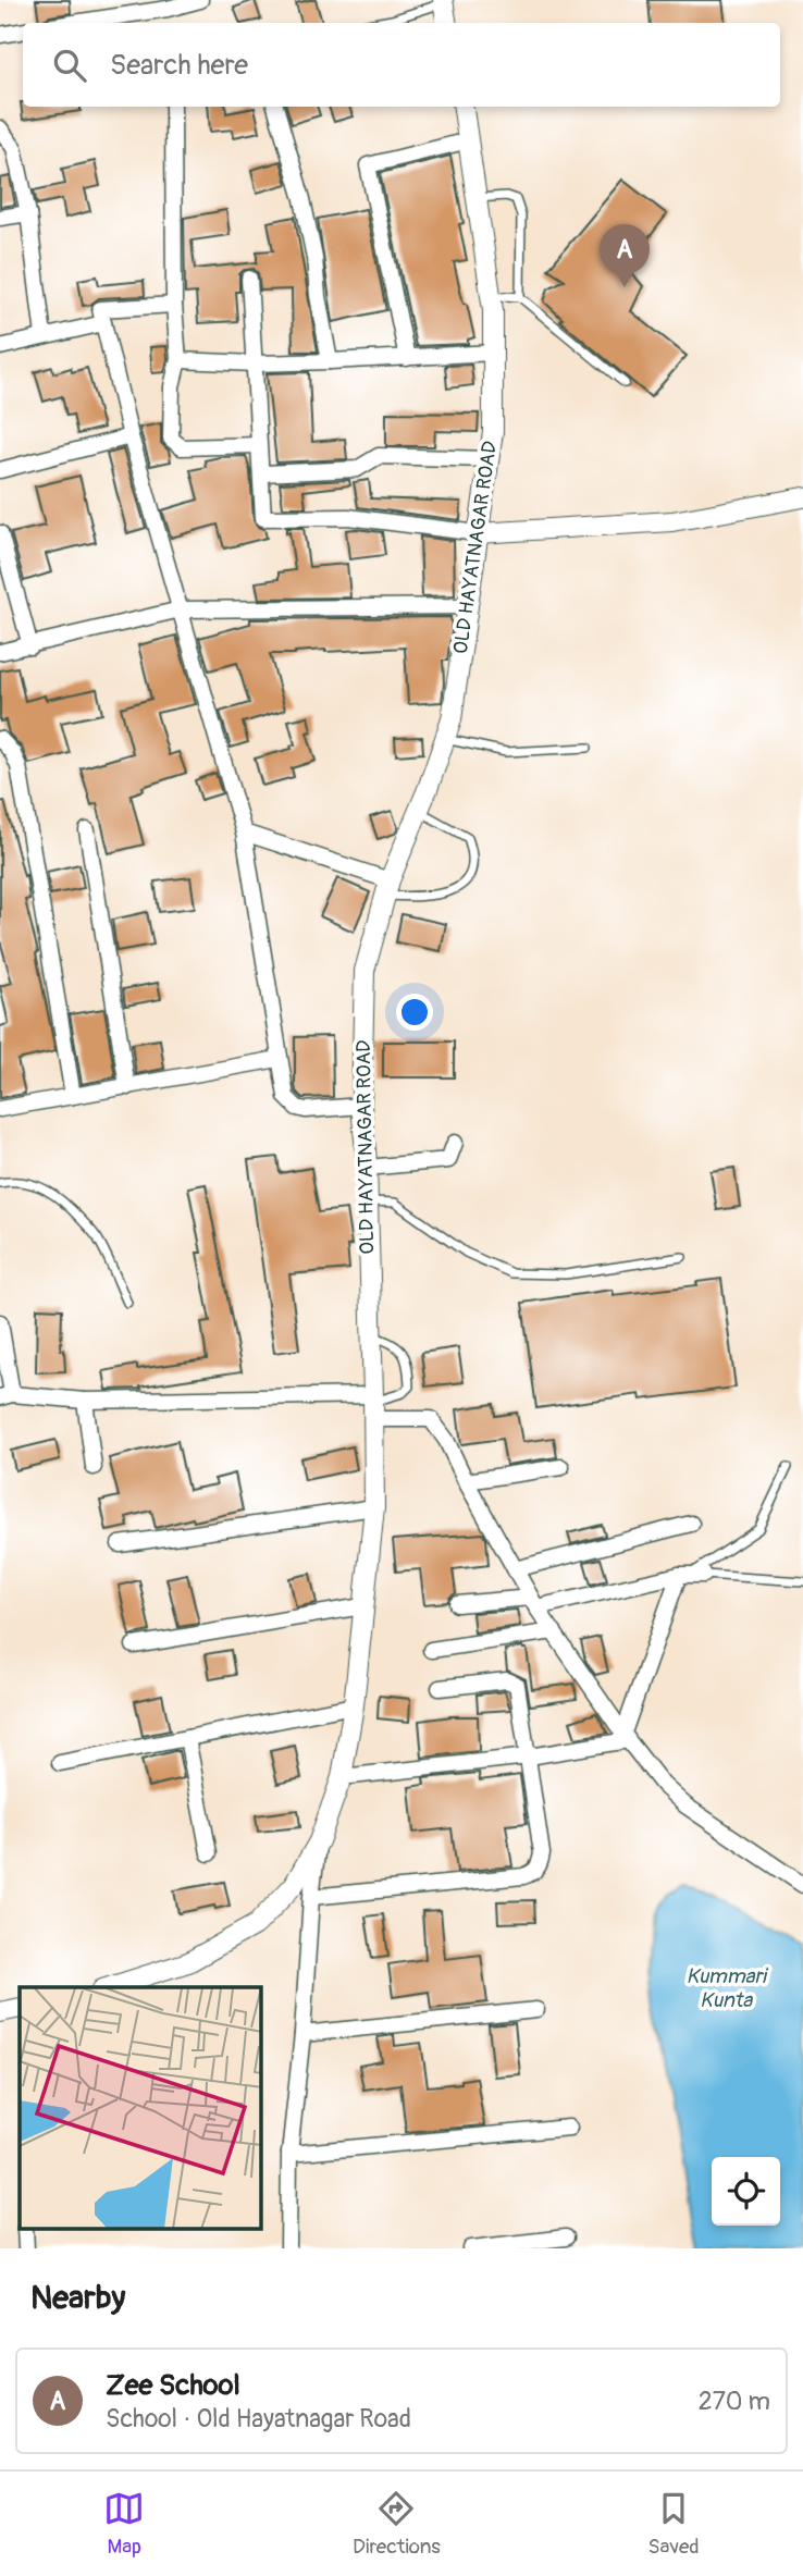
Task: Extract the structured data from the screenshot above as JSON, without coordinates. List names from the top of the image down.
{
  "streets": {
    "street": ["OLD HAYATNAGAR ROAD"]
  },
  "water": ["Kummari Kunta"],
  "page": {
    "search": "Search here",
    "pins": "A",
    "heading": "Nearby",
    "list": [
      {
        "mark": "A",
        "name": "Zee School",
        "note": "School · Old Hayatnagar Road",
        "value": "270 m"
      }
    ],
    "nav": ["Map", "Directions", "Saved"]
  }
}
